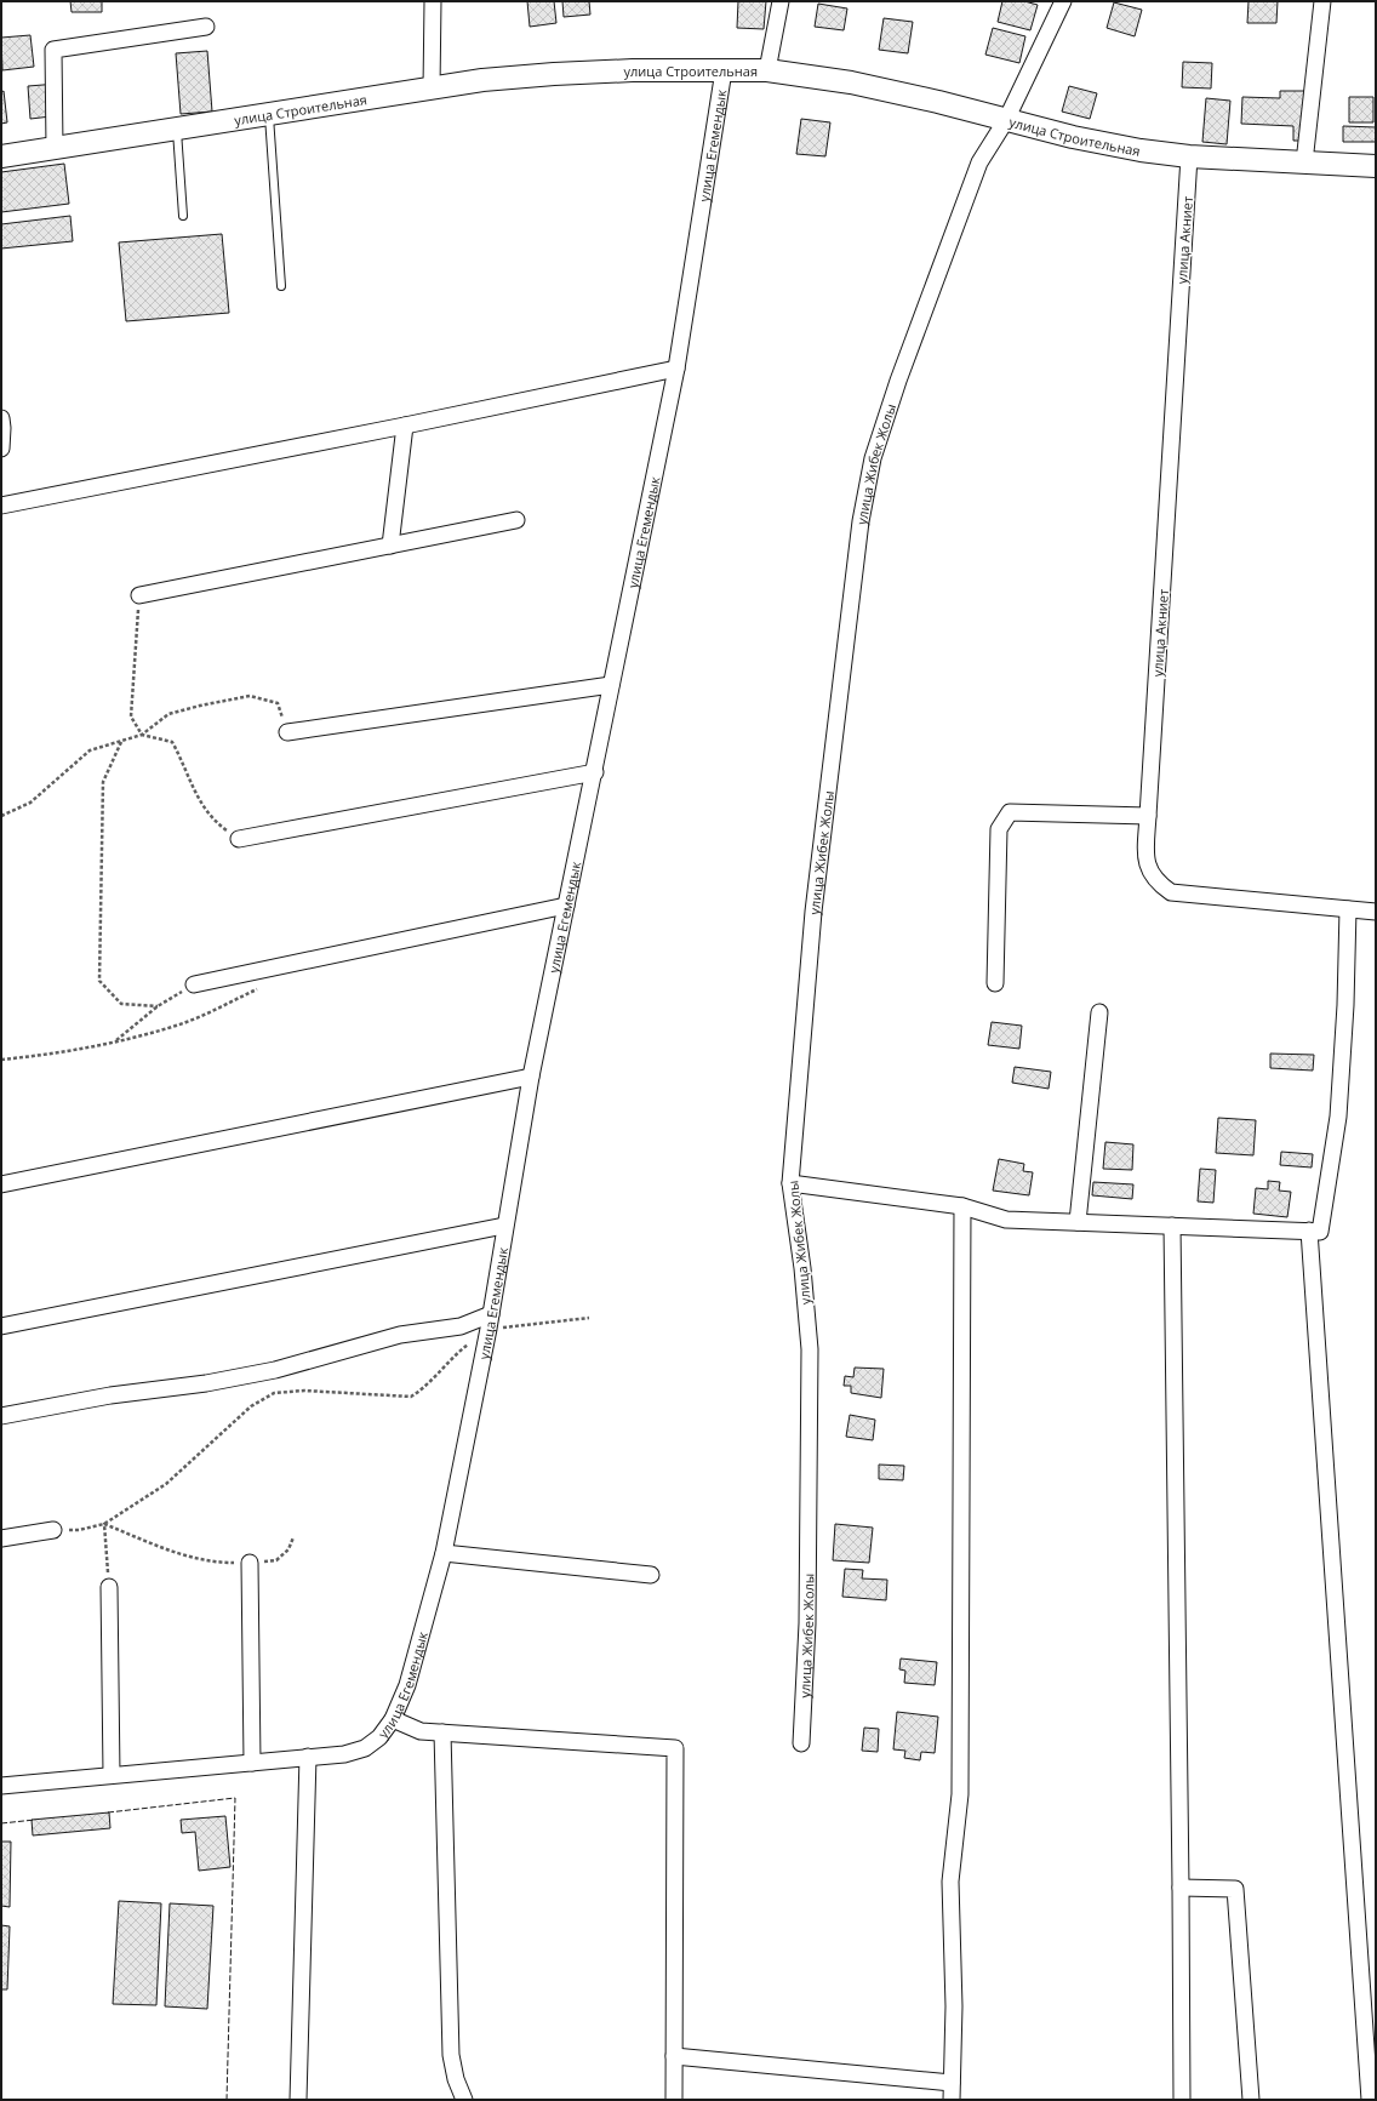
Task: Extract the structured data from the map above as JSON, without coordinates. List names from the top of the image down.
{
  "streets": {
    "main road": ["улица Строительная"],
    "street": ["улица Егемендык", "улица Акниет", "улица Жибек Жолы"]
  },
  "crossings": [
    ["улица Строительная", "улица Егемендык"],
    ["улица Строительная", "улица Акниет"],
    ["улица Строительная", "улица Жибек Жолы"]
  ]
}
